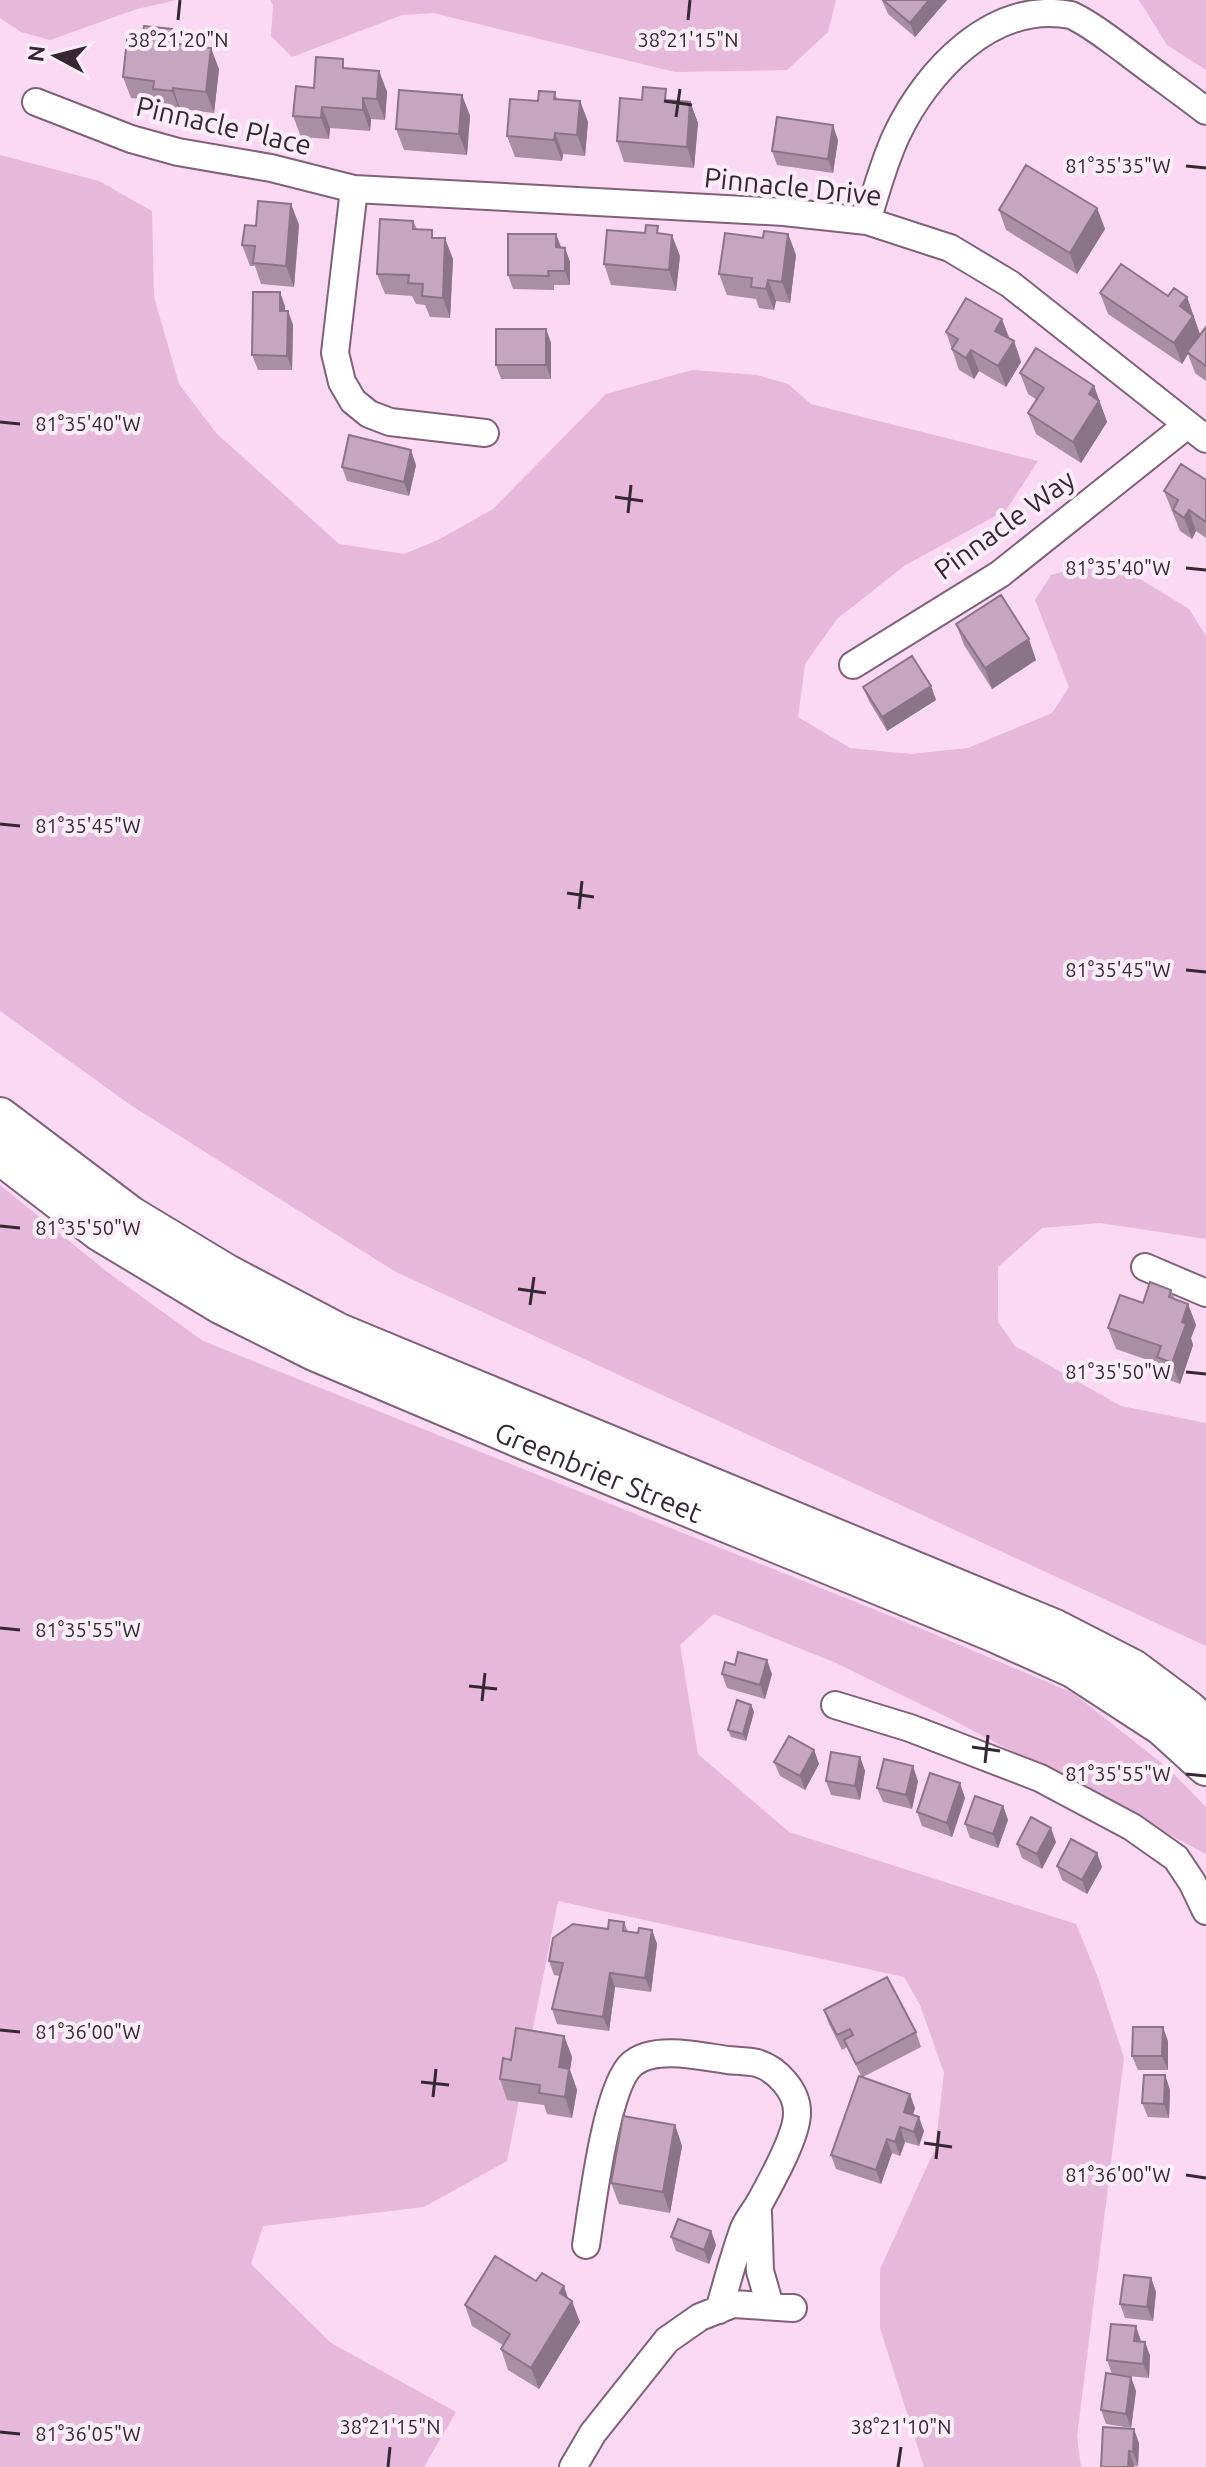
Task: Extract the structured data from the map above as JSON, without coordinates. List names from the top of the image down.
{
  "streets": {
    "main road": ["Greenbrier Street"],
    "street": ["Pinnacle Place", "Pinnacle Drive", "Pinnacle Way"]
  },
  "crossings": [
    ["Pinnacle Place", "Pinnacle Drive"],
    ["Pinnacle Drive", "Pinnacle Way"]
  ],
  "north": "left",
  "coordinates": [
    "38°21'20\"N",
    "38°21'15\"N",
    "81°35'35\"W",
    "81°35'40\"W",
    "81°35'45\"W",
    "81°35'50\"W",
    "81°35'55\"W",
    "81°36'00\"W",
    "38°21'10\"N",
    "81°36'05\"W"
  ]
}
